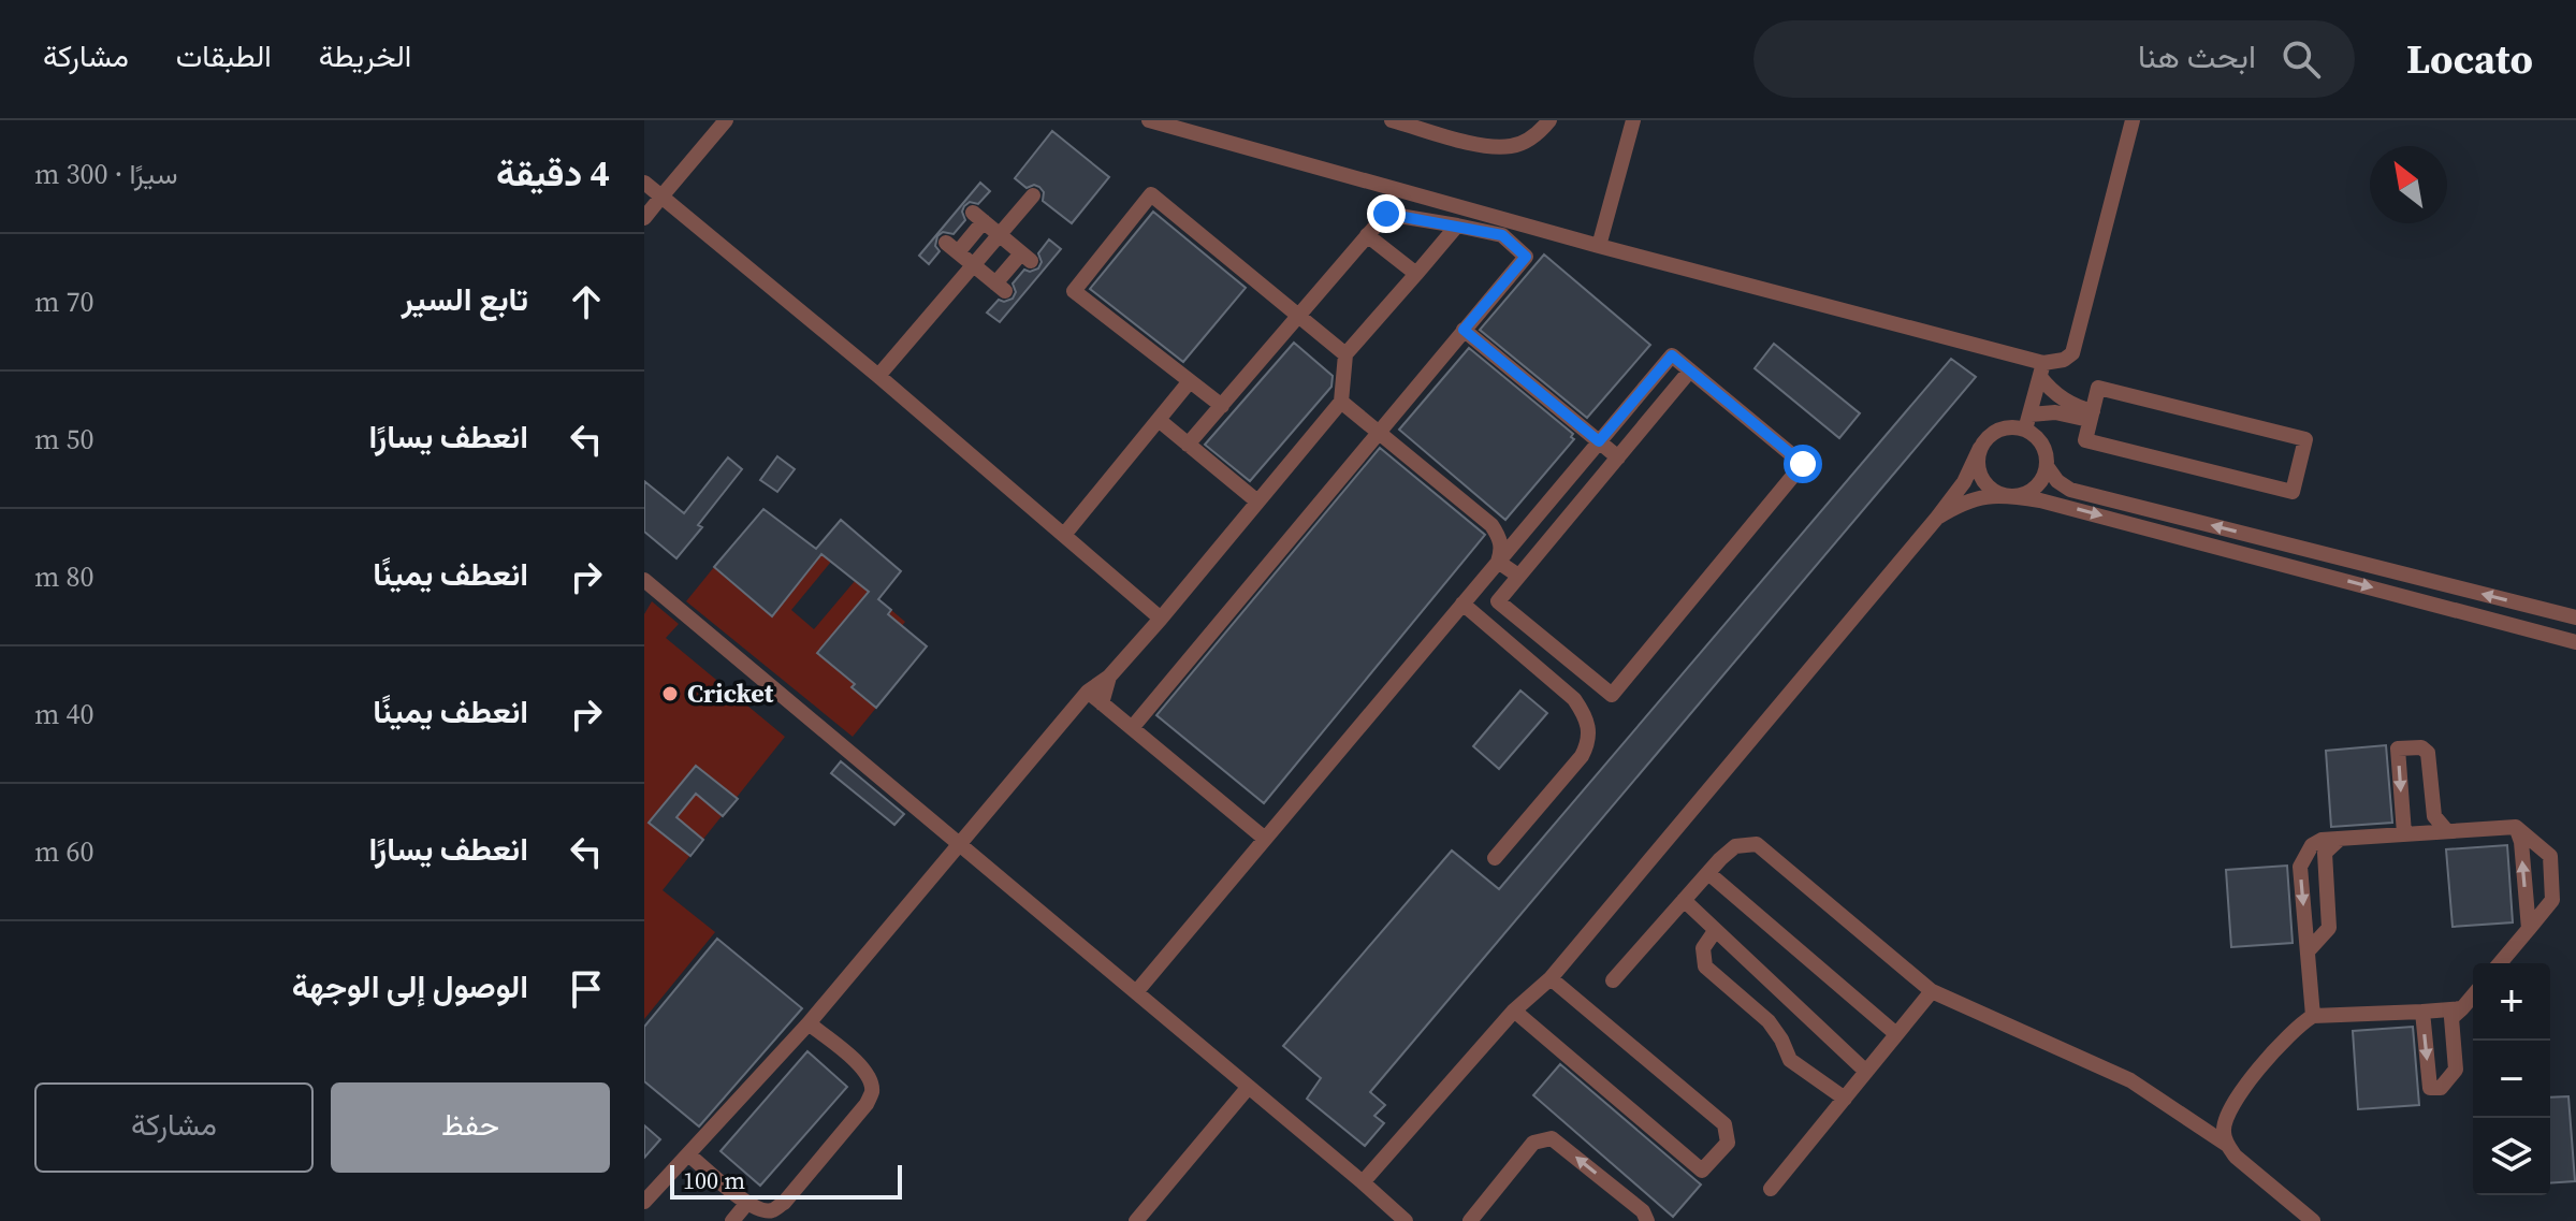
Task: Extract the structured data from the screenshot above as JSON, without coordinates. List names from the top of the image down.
{
  "places": ["Cricket"],
  "scale_bar": "100 m",
  "north": "top left",
  "page": {
    "header": "Locato",
    "search": "ابحث هنا",
    "nav": ["الخريطة", "الطبقات", "مشاركة"],
    "heading": ["4 دقيقة", "سيرًا · 300 m"],
    "list": [
      ["تابع السير", "70 m"],
      ["انعطف يسارًا", "50 m"],
      ["انعطف يمينًا", "80 m"],
      ["انعطف يمينًا", "40 m"],
      ["انعطف يسارًا", "60 m"],
      "الوصول إلى الوجهة"
    ],
    "map_buttons": ["+", "−"],
    "buttons": ["حفظ", "مشاركة"],
    "scale": "100 m"
  }
}
